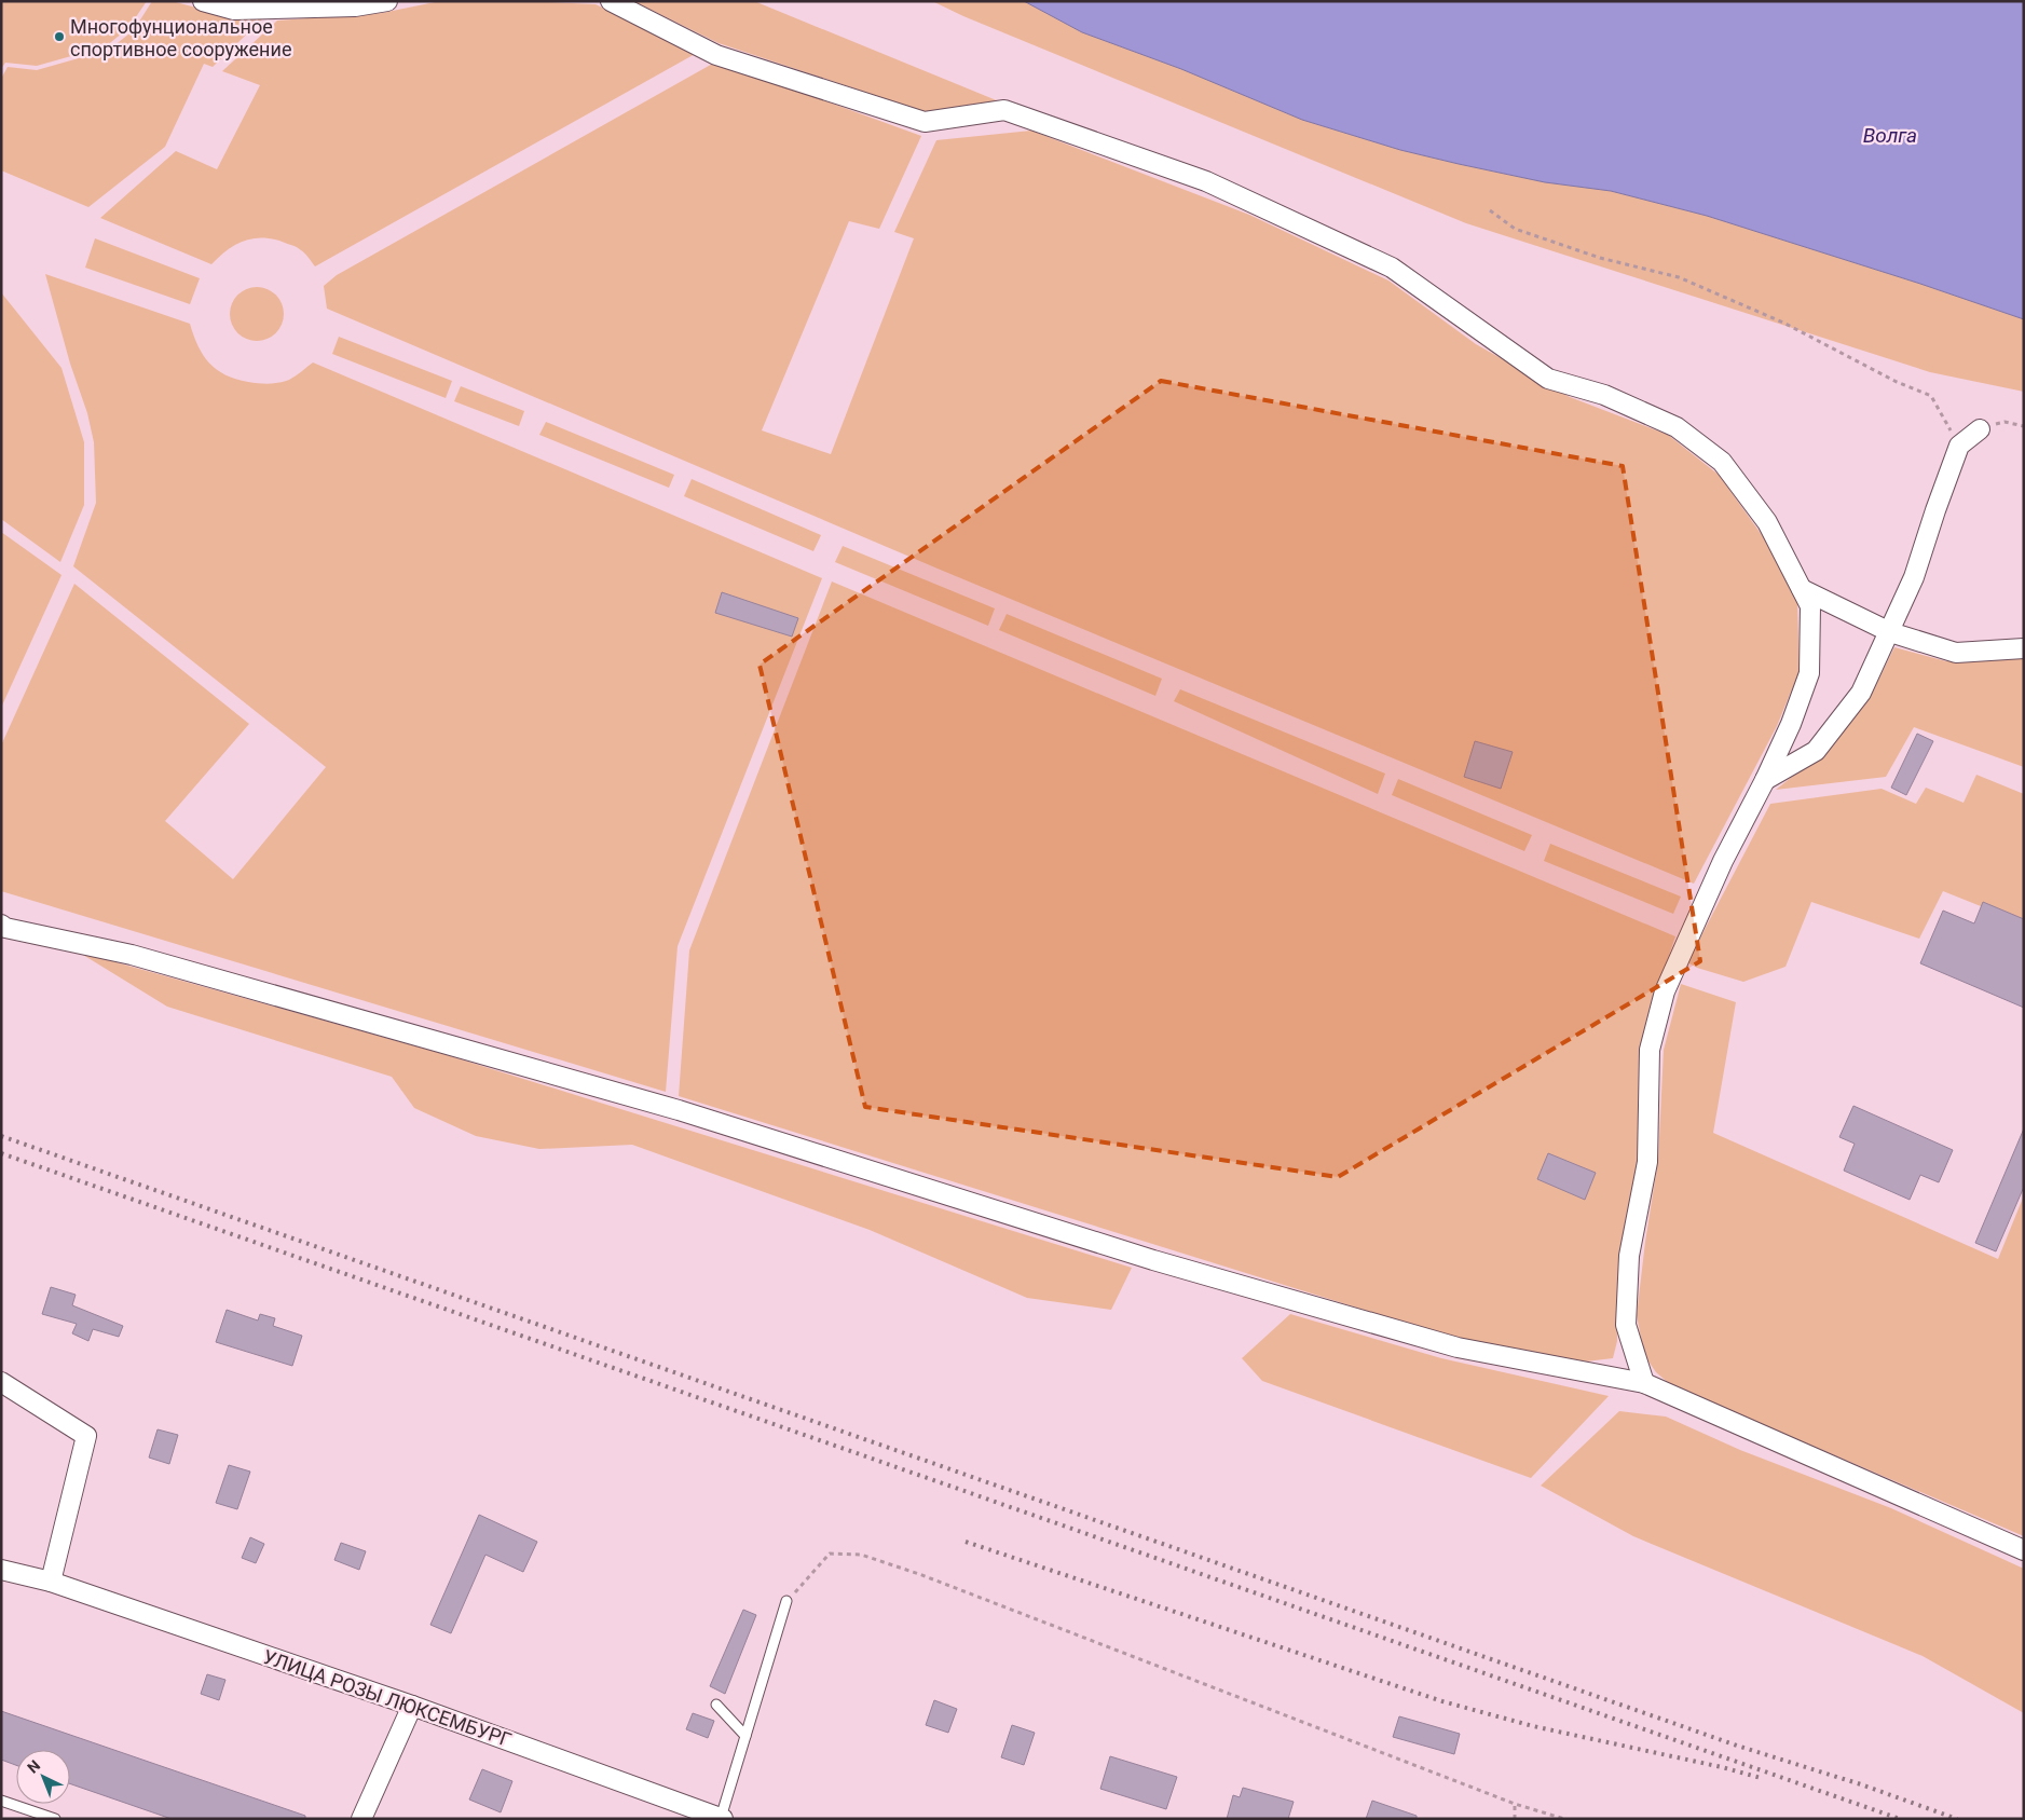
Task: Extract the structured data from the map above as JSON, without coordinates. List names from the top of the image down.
{
  "streets": {
    "street": ["УЛИЦА РОЗЫ ЛЮКСЕМБУРГ"]
  },
  "water": ["Волга"],
  "places": ["Многофунциональное спортивное сооружение"],
  "north": "top left"
}
